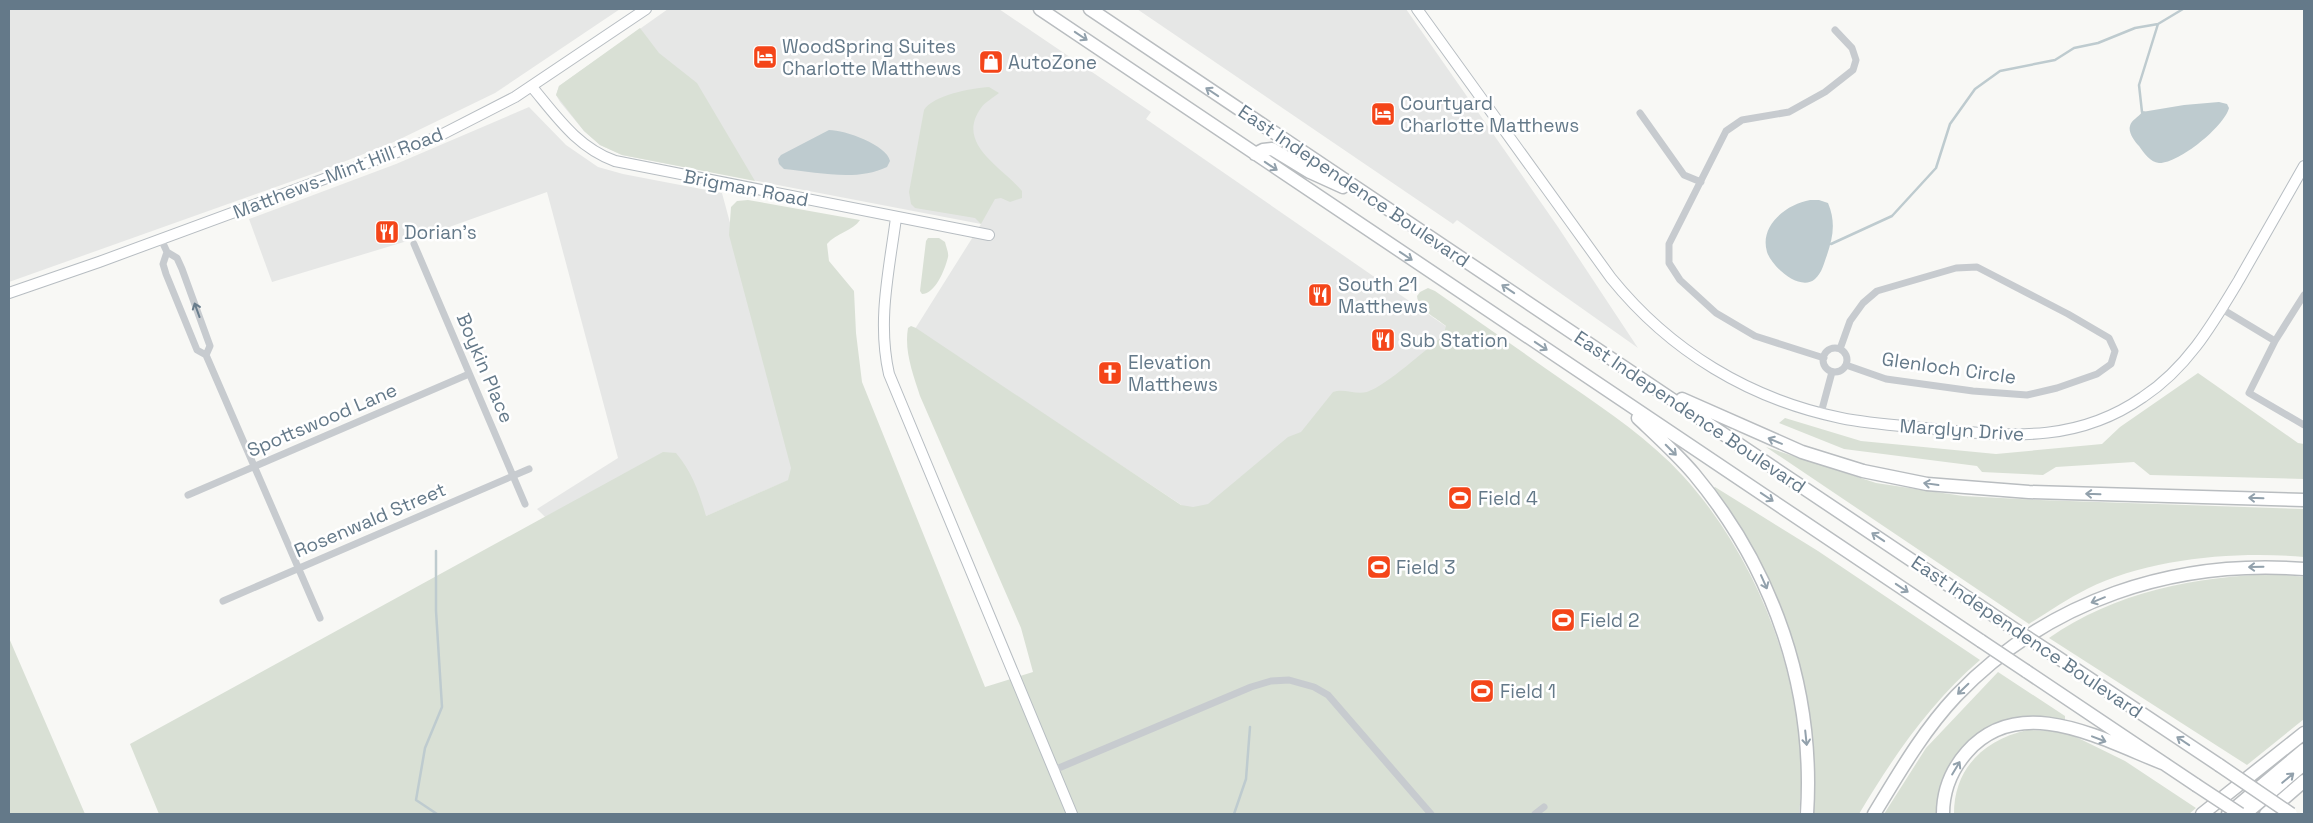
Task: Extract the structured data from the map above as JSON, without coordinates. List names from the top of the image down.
{
  "streets": {
    "highway": ["East Independence Boulevard"],
    "street": [
      "Matthews-Mint Hill Road",
      "Brigman Road",
      "Boykin Place",
      "Glenloch Circle",
      "Spottswood Lane",
      "Marglyn Drive",
      "Rosenwald Street"
    ]
  },
  "crossings": [
    ["Matthews-Mint Hill Road", "Brigman Road"],
    ["Boykin Place", "Spottswood Lane"],
    ["Boykin Place", "Rosenwald Street"]
  ],
  "places": {
    "hotel": ["WoodSpring Suites Charlotte Matthews", "Courtyard Charlotte Matthews"],
    "shop": ["AutoZone"],
    "restaurant": ["Dorian's", "South 21 Matthews", "Sub Station"],
    "church": ["Elevation Matthews"],
    "sports": [
      "Field 4",
      "Field 3",
      "Field 2",
      "Field 1"
    ]
  }
}
